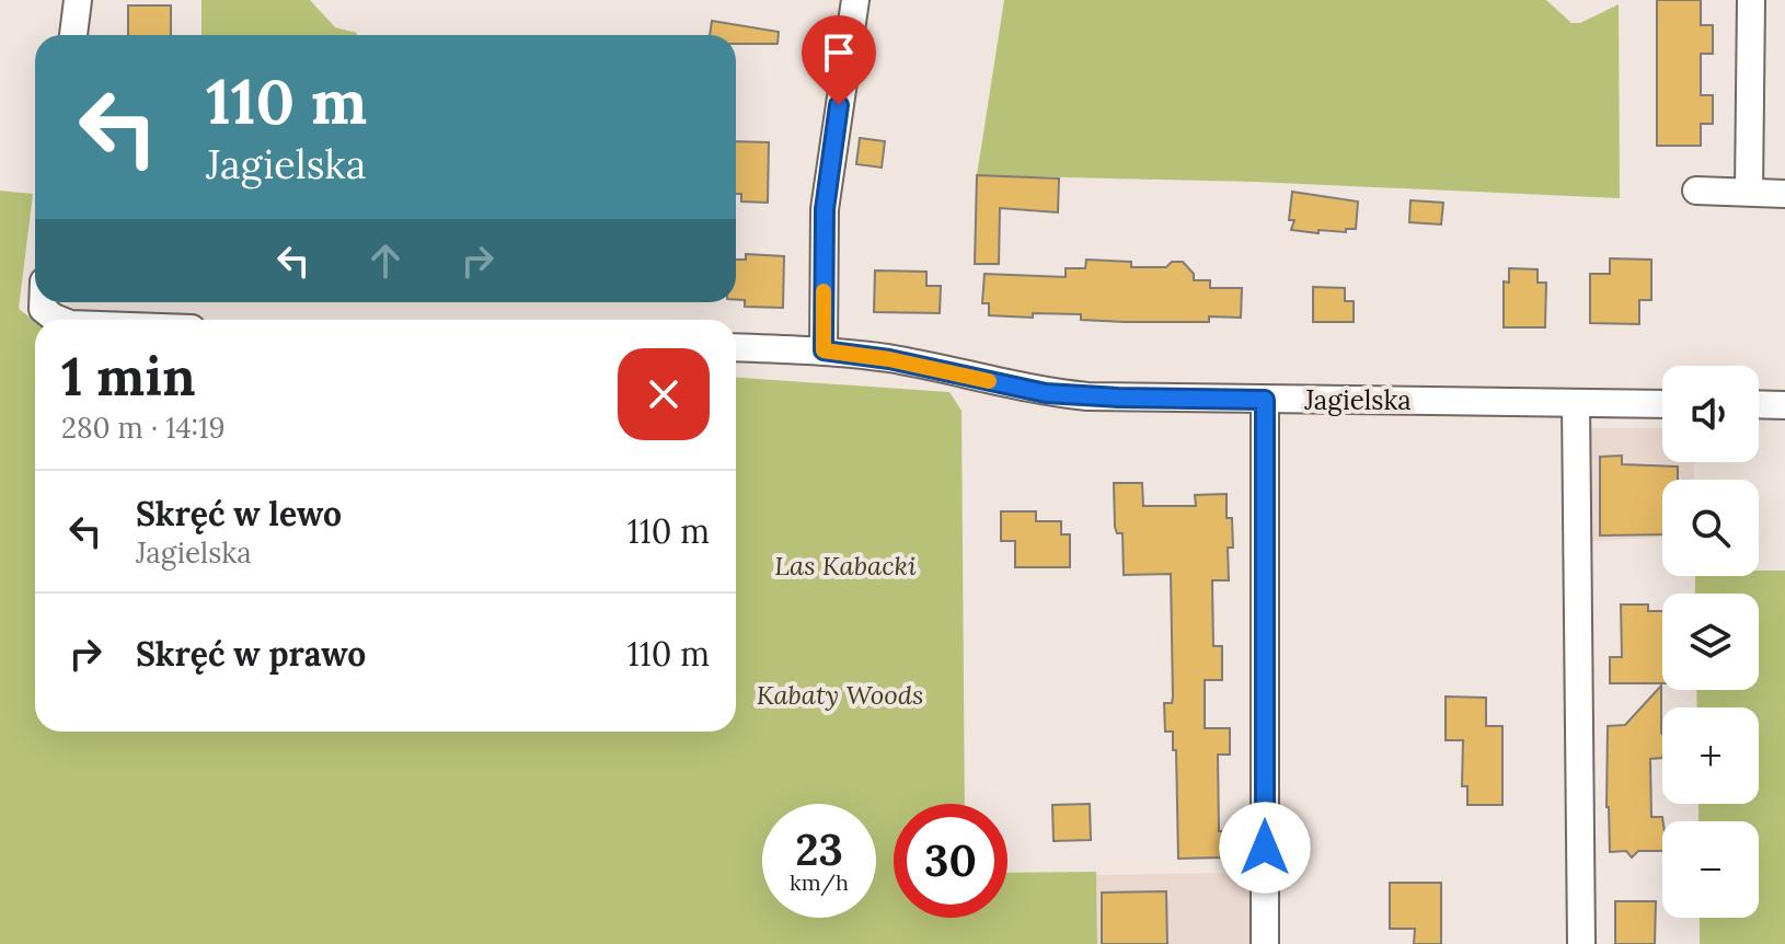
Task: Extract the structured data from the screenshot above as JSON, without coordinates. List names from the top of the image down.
{
  "streets": {
    "street": ["Jagielska"]
  },
  "parks": ["Las Kabacki", "Kabaty Woods"],
  "page": {
    "turn": ["110 m", "Jagielska"],
    "heading": ["1 min", "280 m · 14:19"],
    "map_buttons": ["+", "−"],
    "list": [
      {
        "name": "Skręć w lewo",
        "note": "Jagielska",
        "value": "110 m"
      },
      {
        "name": "Skręć w prawo",
        "value": "110 m"
      }
    ],
    "speed": "23 km/h",
    "limit": "30"
  }
}
